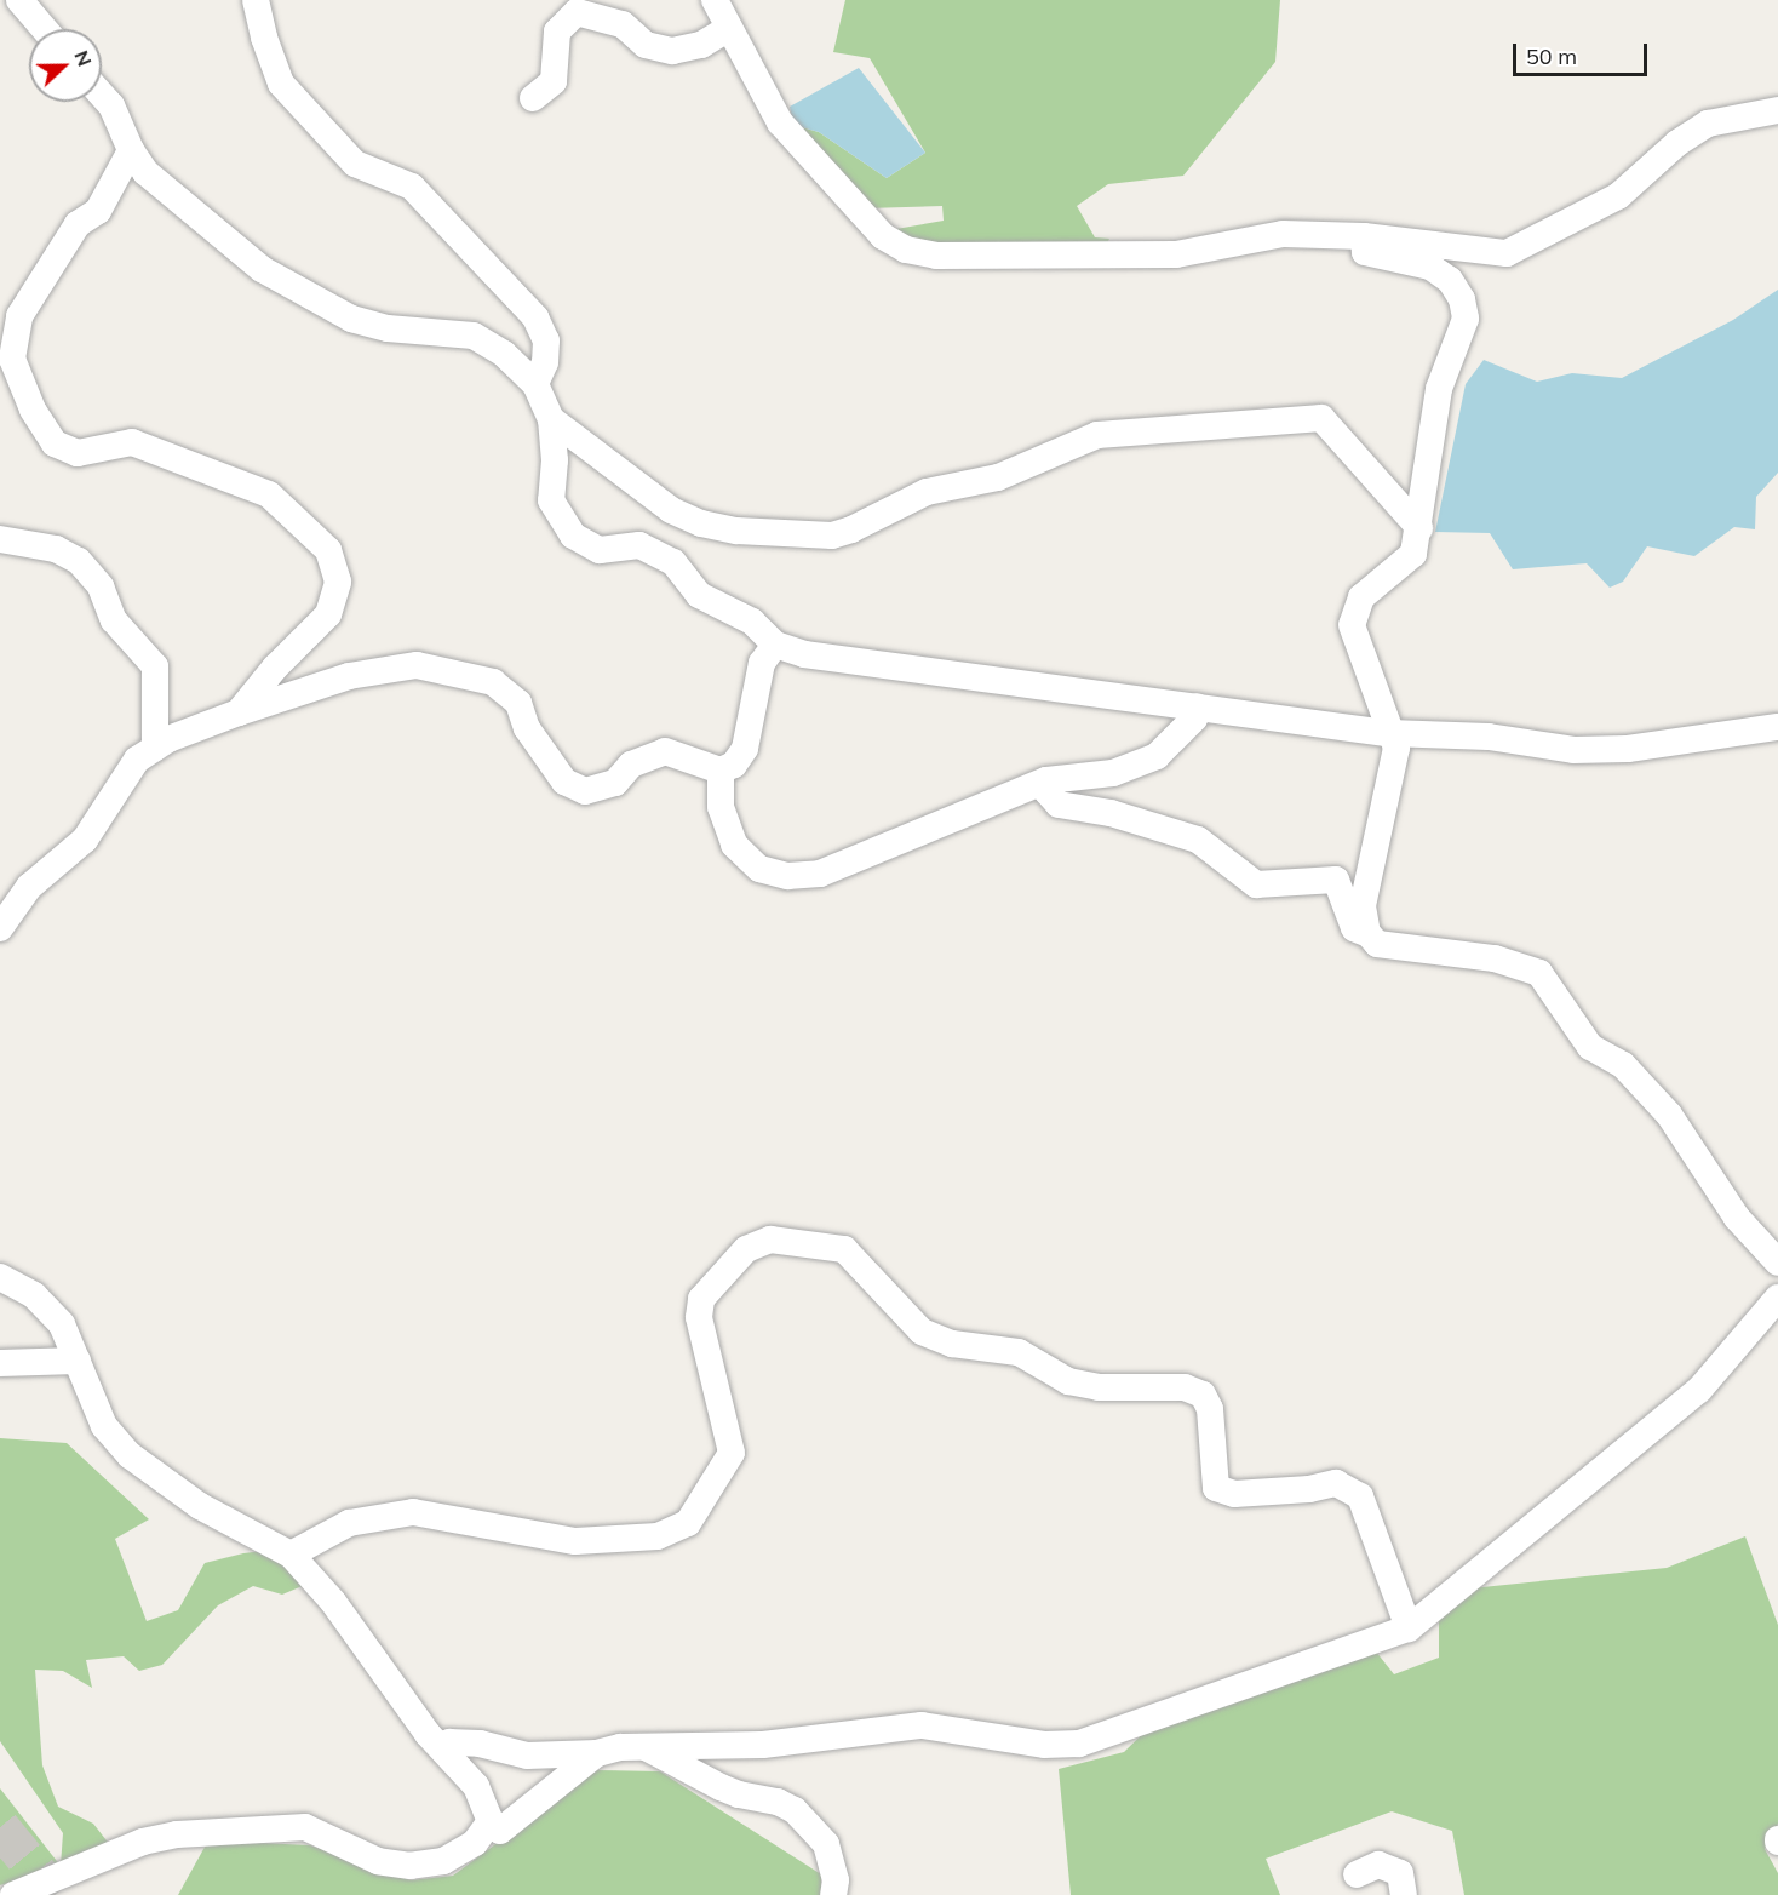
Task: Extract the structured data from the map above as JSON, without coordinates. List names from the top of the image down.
{
  "scale_bar": "50 m",
  "north": "right"
}
